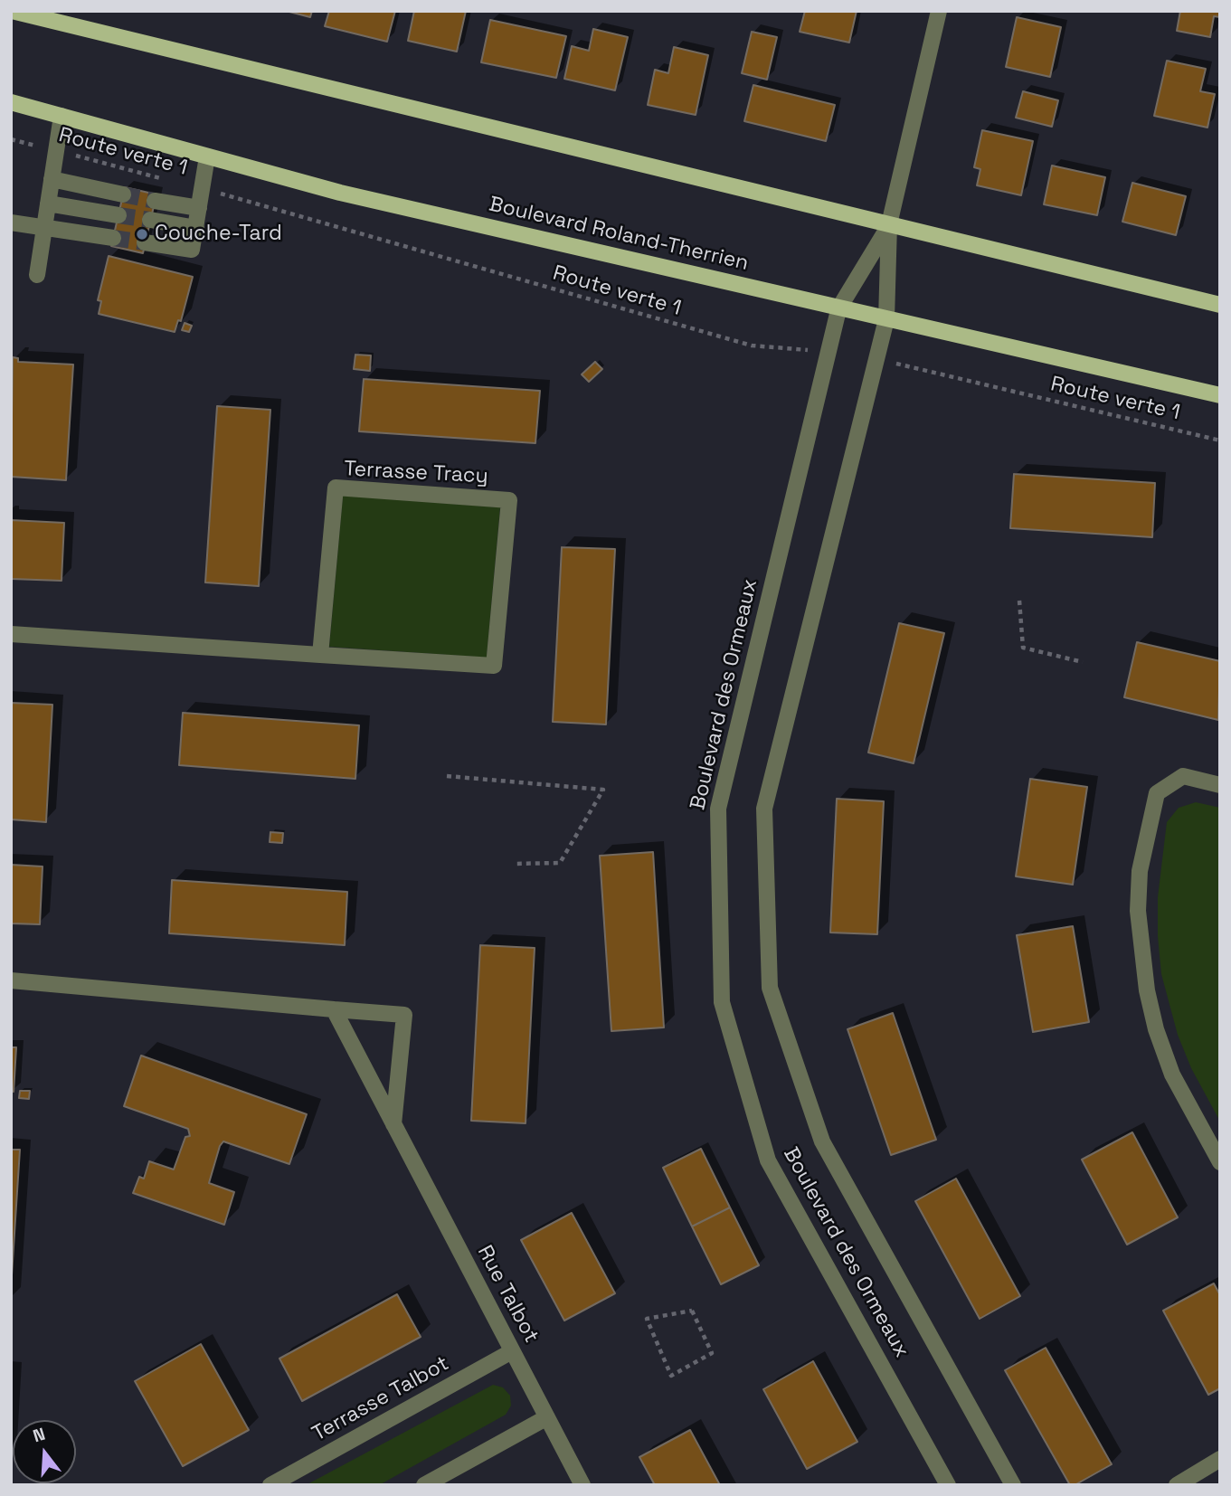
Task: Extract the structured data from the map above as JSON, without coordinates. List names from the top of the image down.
{
  "streets": {
    "main road": ["Boulevard Roland-Therrien"],
    "street": [
      "Terrasse Tracy",
      "Boulevard des Ormeaux",
      "Rue Talbot",
      "Terrasse Talbot"
    ],
    "path": ["Route verte 1"]
  },
  "crossings": [
    ["Route verte 1", "Boulevard des Ormeaux"],
    ["Boulevard Roland-Therrien", "Boulevard des Ormeaux"],
    ["Rue Talbot", "Terrasse Talbot"]
  ],
  "places": ["Couche-Tard"],
  "north": "top"
}
